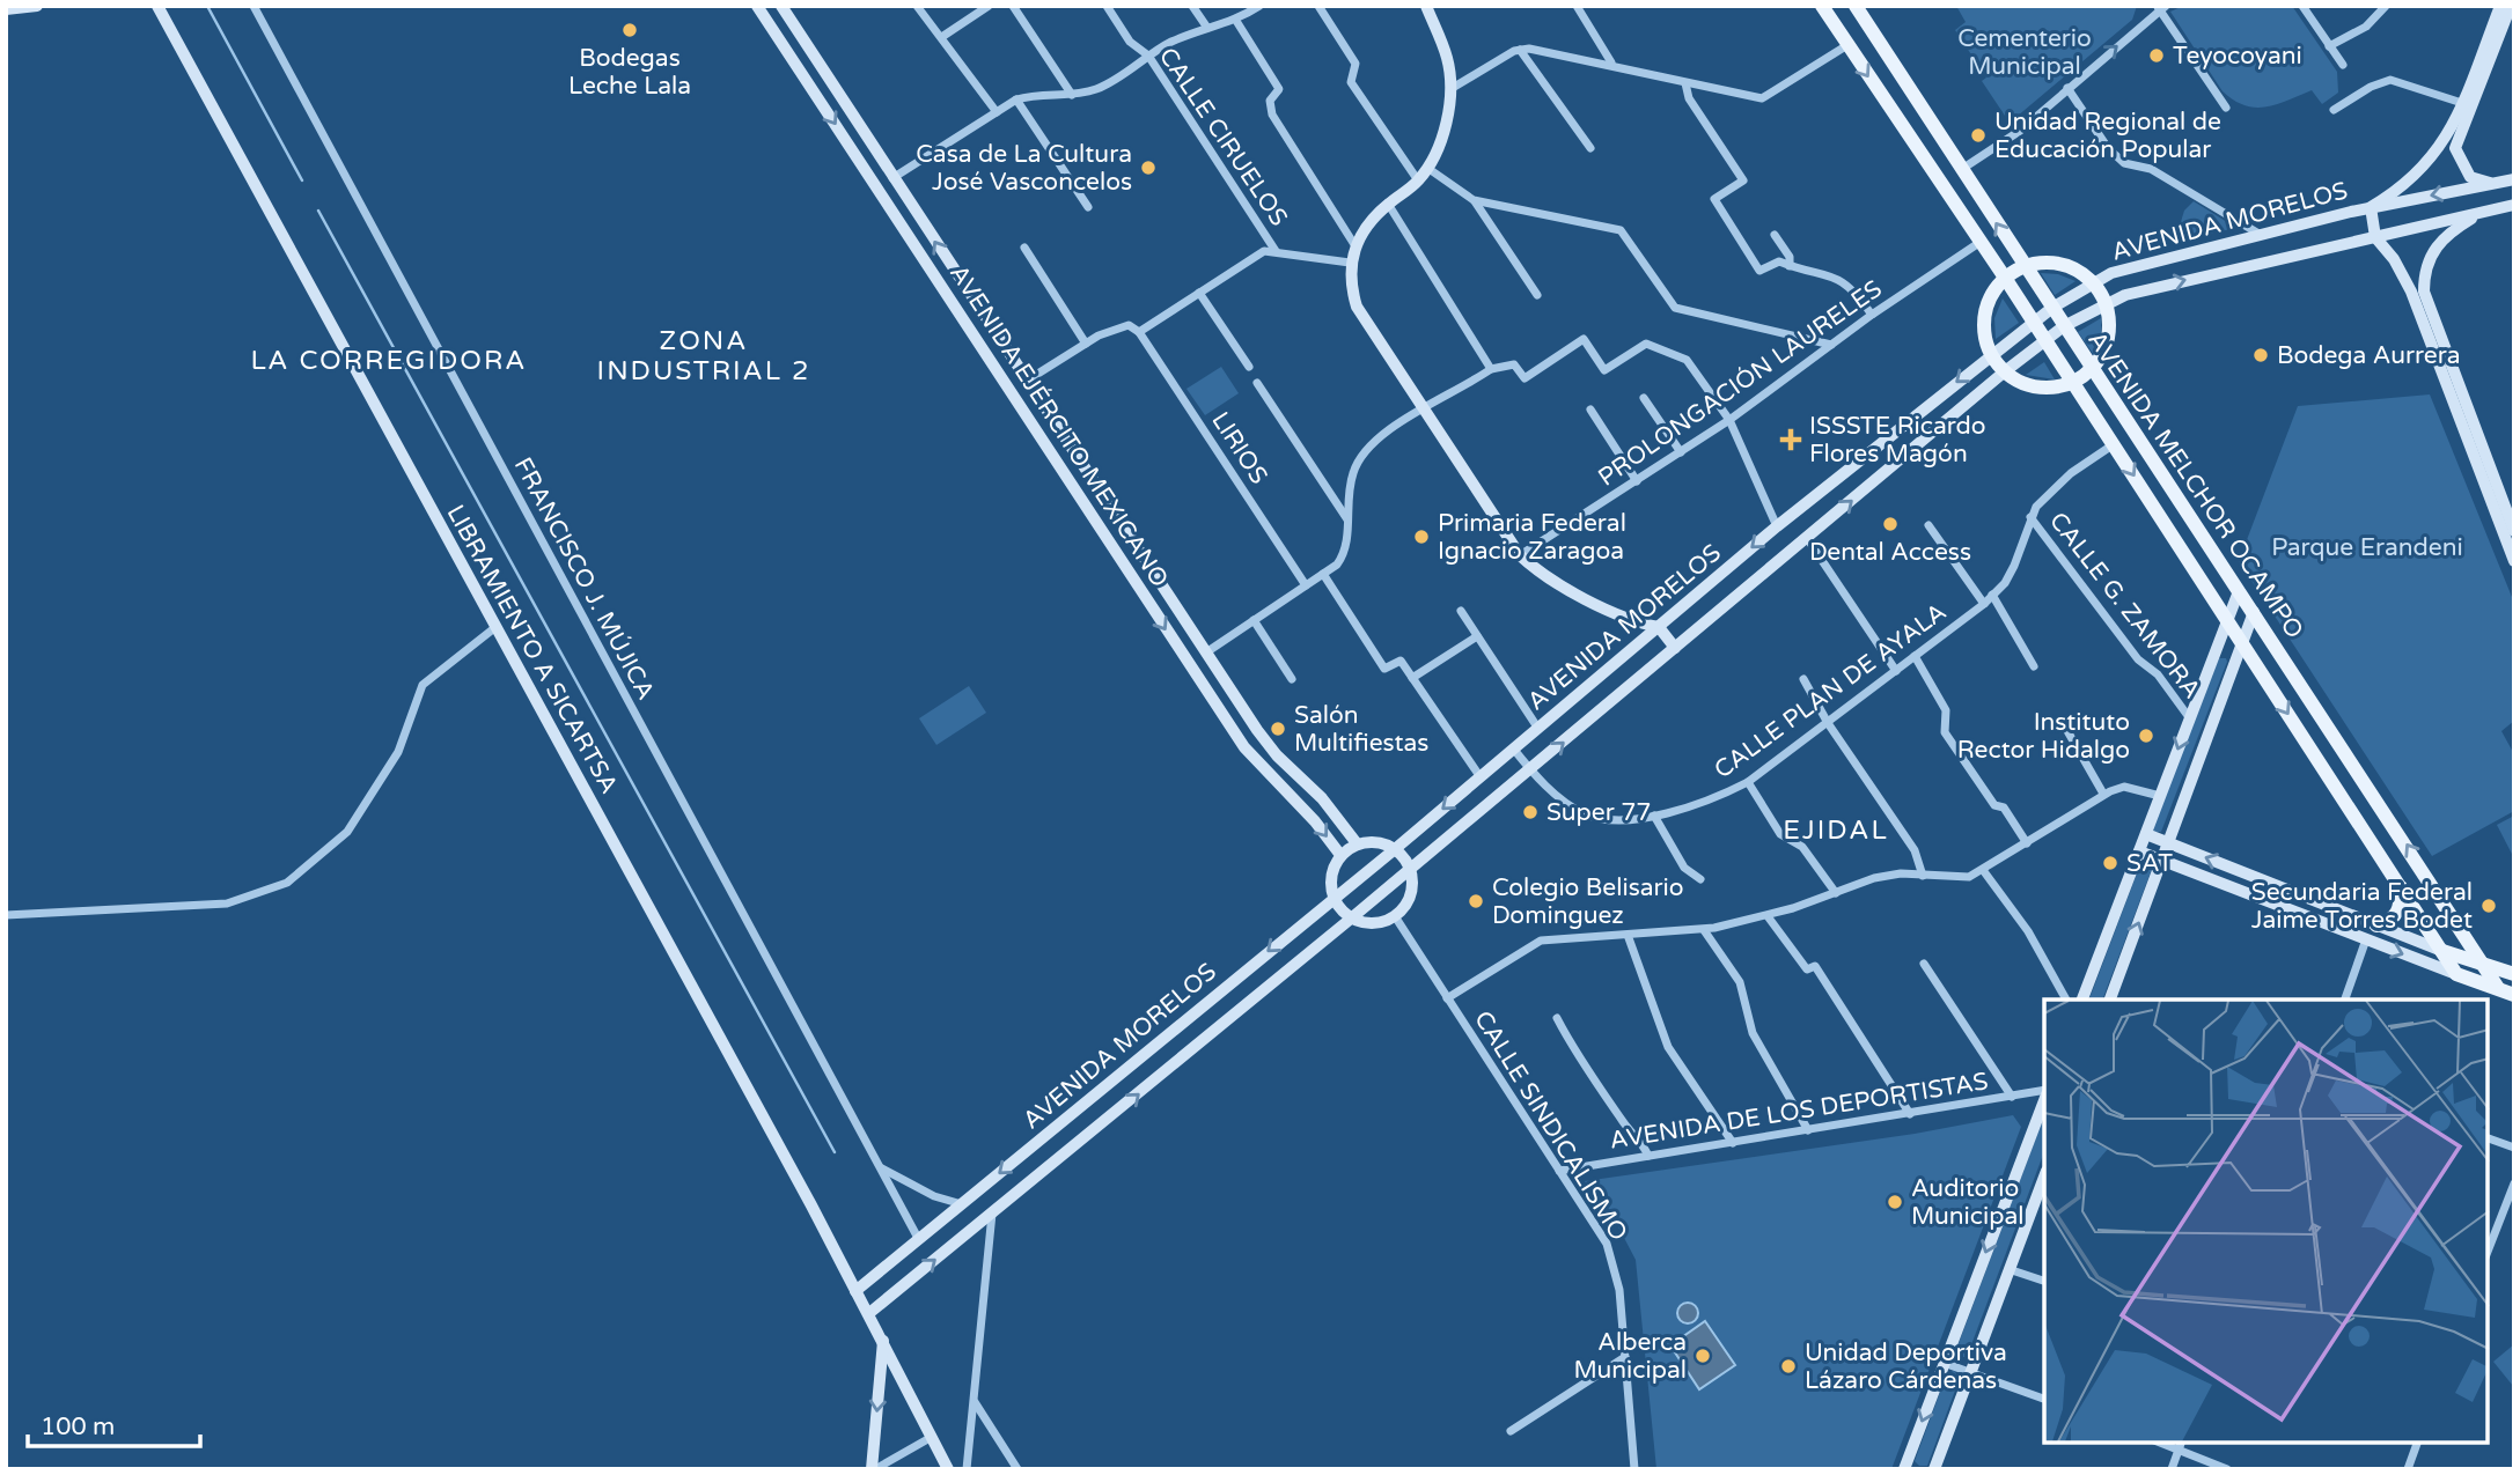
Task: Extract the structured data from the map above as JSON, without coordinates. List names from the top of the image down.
{
  "streets": {
    "main road": ["AVENIDA MELCHOR OCAMPO"],
    "street": [
      "CALLE CIRUELOS",
      "AVENIDA MORELOS",
      "PROLONGACIÓN LAURELES",
      "AVENIDA EJÉRCITO MEXICANO",
      "LIRIOS",
      "FRANCISCO J. MÚJICA",
      "CALLE G. ZAMORA",
      "LIBRAMIENTO A SICARTSA",
      "CALLE PLAN DE AYALA",
      "AVENIDA DE LOS DEPORTISTAS",
      "CALLE SINDICALISMO"
    ]
  },
  "crossings": [
    ["AVENIDA MORELOS", "AVENIDA MELCHOR OCAMPO"],
    ["AVENIDA MORELOS", "FRANCISCO J. MÚJICA"],
    ["AVENIDA MORELOS", "LIBRAMIENTO A SICARTSA"],
    ["AVENIDA MORELOS", "CALLE PLAN DE AYALA"],
    ["PROLONGACIÓN LAURELES", "AVENIDA MELCHOR OCAMPO"],
    ["AVENIDA MELCHOR OCAMPO", "CALLE PLAN DE AYALA"],
    ["CALLE G. ZAMORA", "CALLE PLAN DE AYALA"],
    ["AVENIDA DE LOS DEPORTISTAS", "CALLE SINDICALISMO"]
  ],
  "districts": ["ZONA INDUSTRIAL 2", "LA CORREGIDORA", "EJIDAL"],
  "parks": ["Cementerio Municipal", "Parque Erandeni"],
  "places": {
    "other": [
      "Bodegas Leche Lala",
      "Teyocoyani",
      "Unidad Regional de Educación Popular",
      "Casa de La Cultura José Vasconcelos",
      "Bodega Aurrera",
      "Dental Access",
      "Primaria Federal Ignacio Zaragoa",
      "Salón Multifiestas",
      "Instituto Rector Hidalgo",
      "Super 77",
      "SAT",
      "Colegio Belisario Dominguez",
      "Secundaria Federal Jaime Torres Bodet",
      "Auditorio Municipal",
      "Alberca Municipal",
      "Unidad Deportiva Lázaro Cárdenas"
    ],
    "health": ["ISSSTE Ricardo Flores Magón"]
  },
  "scale_bar": "100 m"
}
